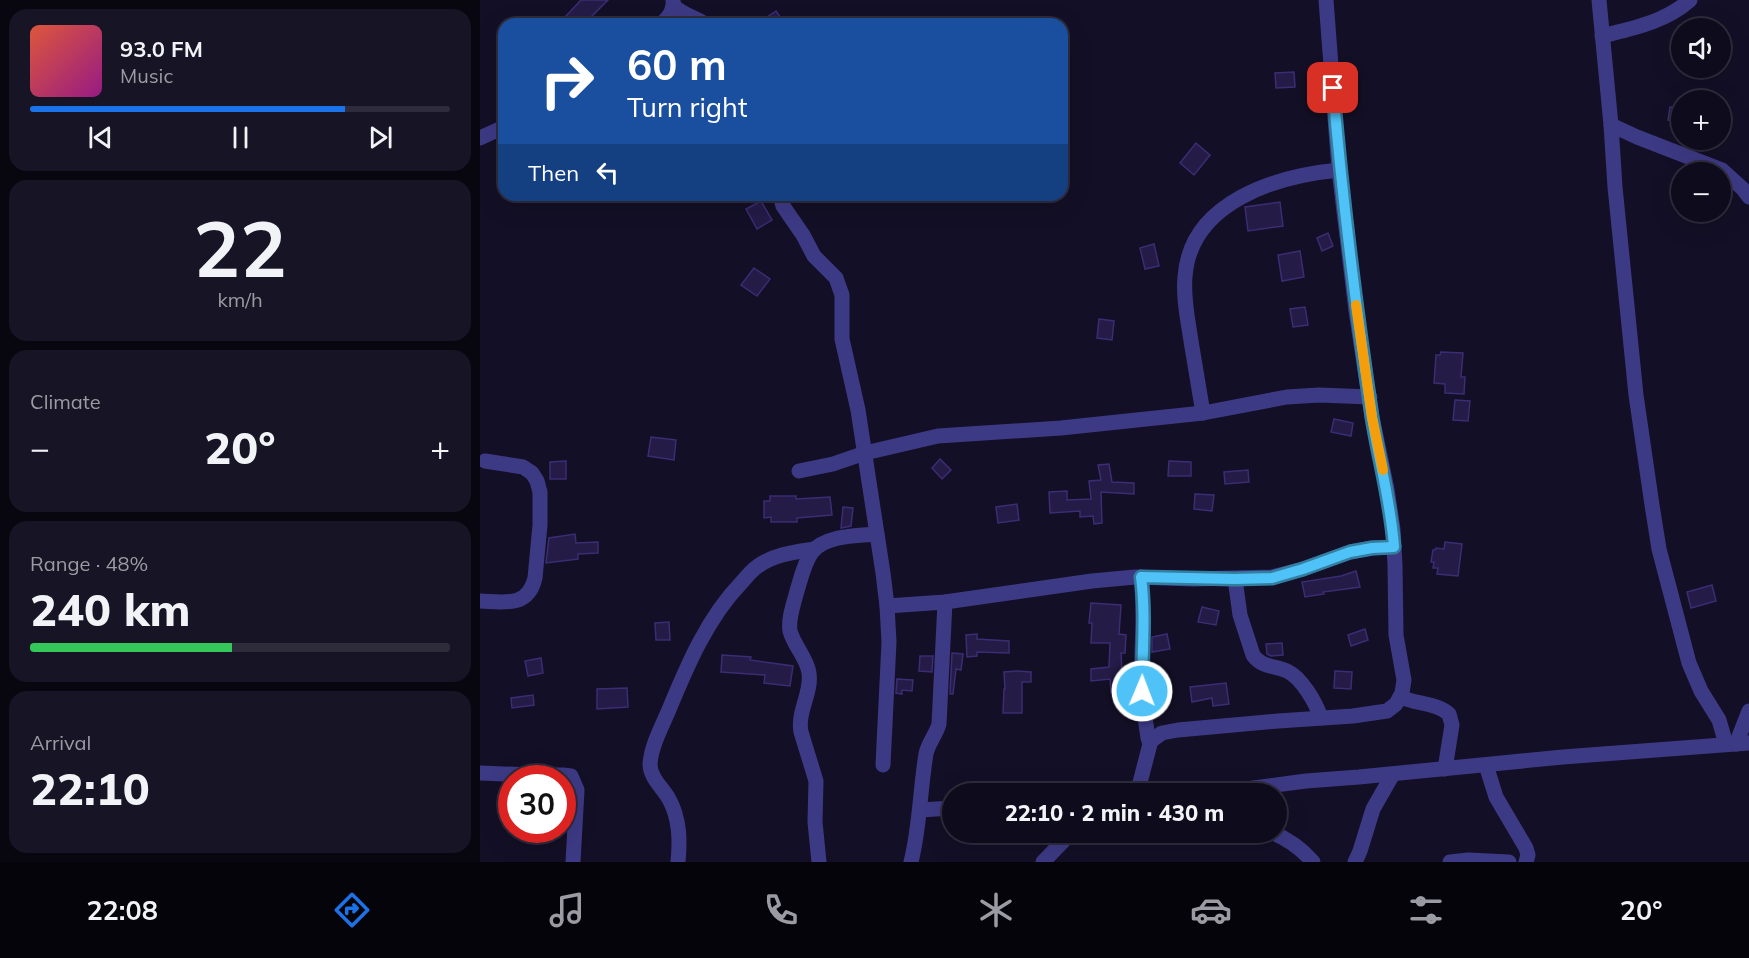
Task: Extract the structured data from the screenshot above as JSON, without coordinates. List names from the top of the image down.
{
  "page": {
    "map_buttons": ["+", "−"],
    "turn": ["60 m", "Turn right"],
    "song": ["93.0 FM", "Music"],
    "then": "Then",
    "tile": [
      ["22", "km/h"],
      "Climate",
      ["Range · 48%", "240 km"],
      ["Arrival", "22:10"]
    ],
    "heat": ["−", "20°", "+"],
    "limit": "30",
    "trip": "22:10 · 2 min · 430 m",
    "tabs": ["22:08", "20°"]
  }
}
